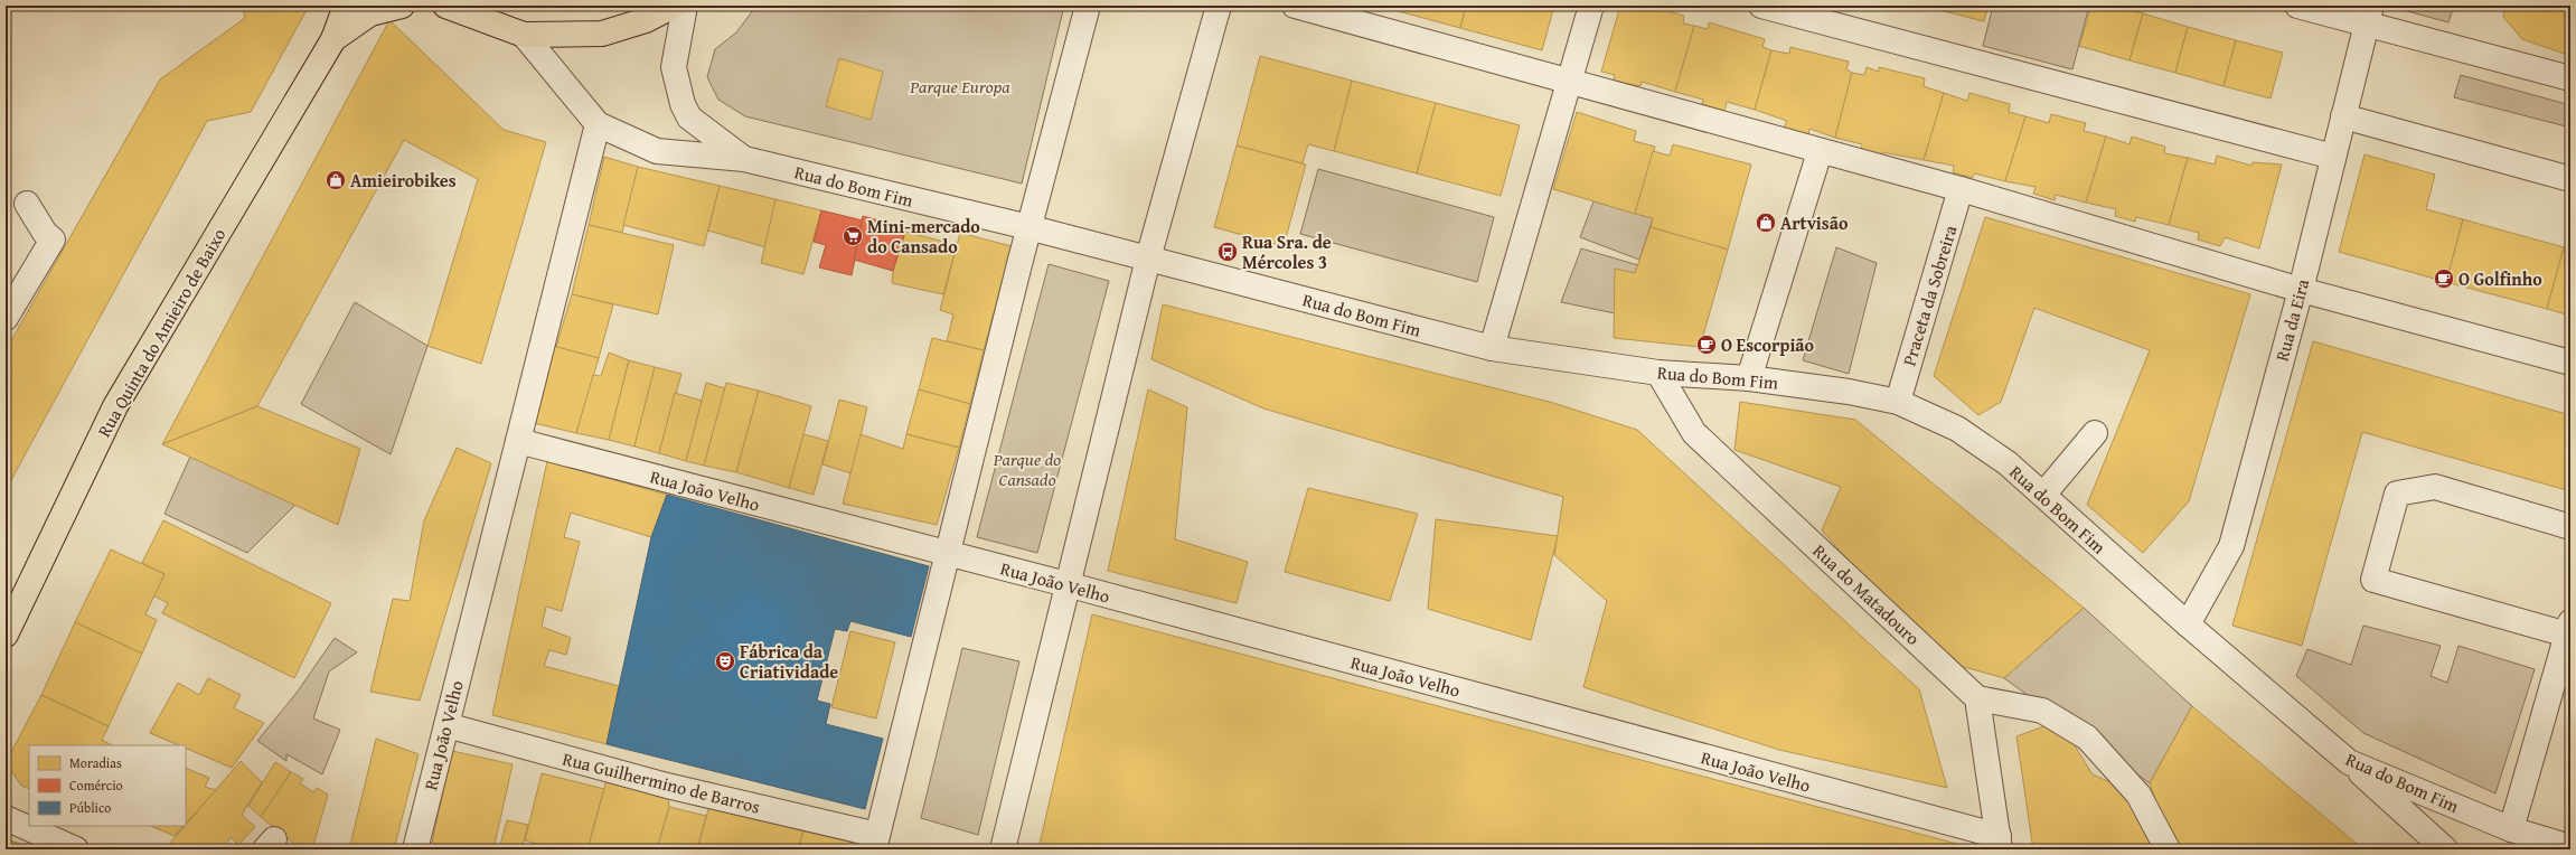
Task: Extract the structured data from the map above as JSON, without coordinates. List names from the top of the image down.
{
  "streets": {
    "main road": ["Rua Quinta do Amieiro de Baixo"],
    "street": [
      "Rua do Bom Fim",
      "Praceta da Sobreira",
      "Rua da Eira",
      "Rua João Velho",
      "Rua do Matadouro",
      "Rua Guilhermino de Barros"
    ]
  },
  "crossings": [
    ["Rua do Bom Fim", "Praceta da Sobreira"],
    ["Rua do Bom Fim", "Rua da Eira"],
    ["Rua do Bom Fim", "Rua do Matadouro"],
    ["Rua João Velho", "Rua Guilhermino de Barros"]
  ],
  "parks": ["Parque Europa", "Parque do Cansado"],
  "places": {
    "shop": ["Amieirobikes", "Artvisão"],
    "supermarket": ["Mini-mercado do Cansado"],
    "bus stop": ["Rua Sra. de Mércoles 3"],
    "cafe": ["O Golfinho", "O Escorpião"],
    "theatre": ["Fábrica da Criatividade"]
  },
  "legend": ["Moradias", "Comércio", "Público"]
}
